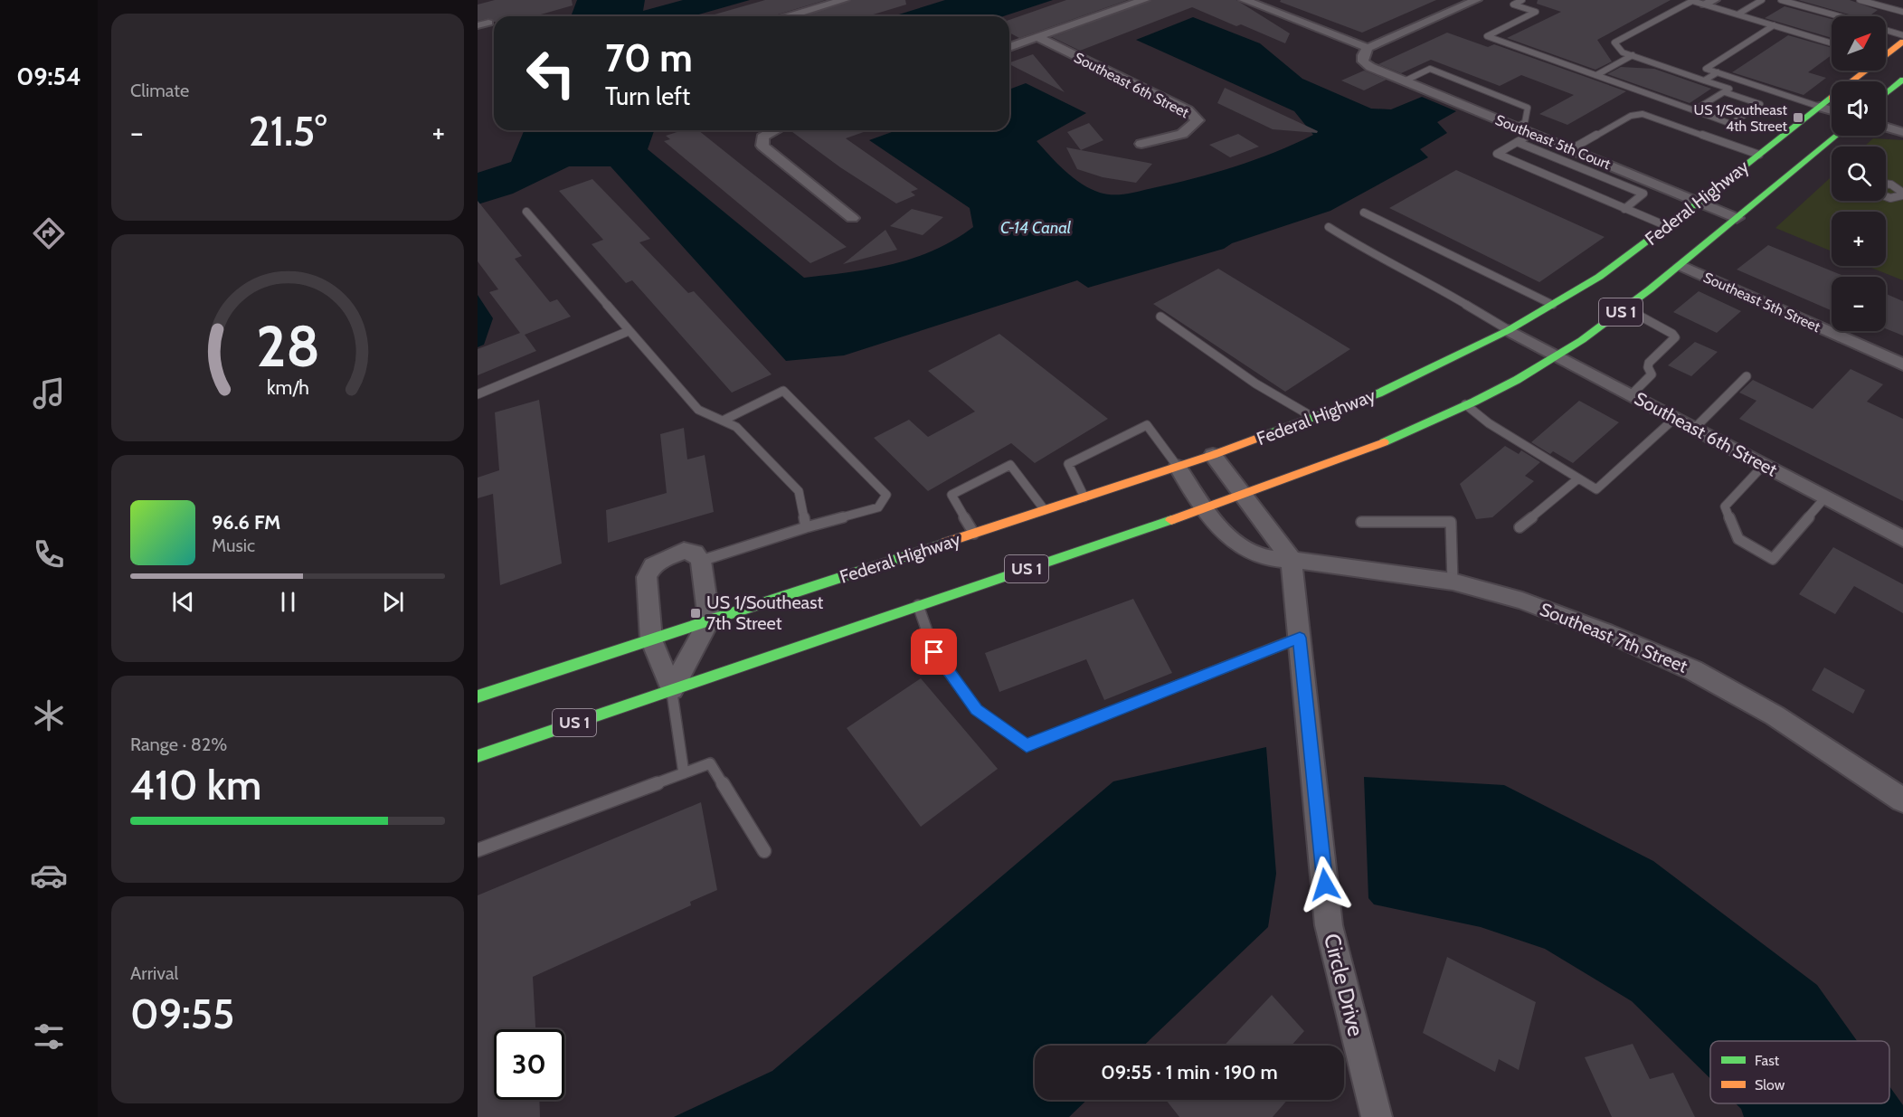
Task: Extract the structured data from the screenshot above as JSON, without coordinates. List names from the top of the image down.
{
  "streets": {
    "main road": ["Federal Highway", "US 1"],
    "street": [
      "Southeast 6th Street",
      "Southeast 5th Court",
      "Southeast 5th Street",
      "Southeast 7th Street",
      "Circle Drive"
    ]
  },
  "crossings": [
    ["Southeast 6th Street", "Federal Highway"],
    ["Southeast 5th Court", "Federal Highway"],
    ["Federal Highway", "Southeast 5th Street"],
    ["Federal Highway", "Southeast 7th Street"],
    ["Southeast 7th Street", "Circle Drive"]
  ],
  "water": ["C-14 Canal"],
  "places": {
    "transit": ["US 1/Southeast 4th Street", "US 1/Southeast 7th Street"]
  },
  "legend": ["Fast", "Slow"],
  "north": "top right",
  "page": {
    "tabs": "09:54",
    "tile": [
      "Climate",
      ["Range · 82%", "410 km"],
      ["Arrival", "09:55"]
    ],
    "map_buttons": ["+", "−"],
    "turn": ["70 m", "Turn left"],
    "heat": ["−", "21.5°", "+"],
    "song": ["96.6 FM", "Music"],
    "limit": "30",
    "trip": "09:55 · 1 min · 190 m",
    "gauge": ["28", "km/h"]
  }
}
